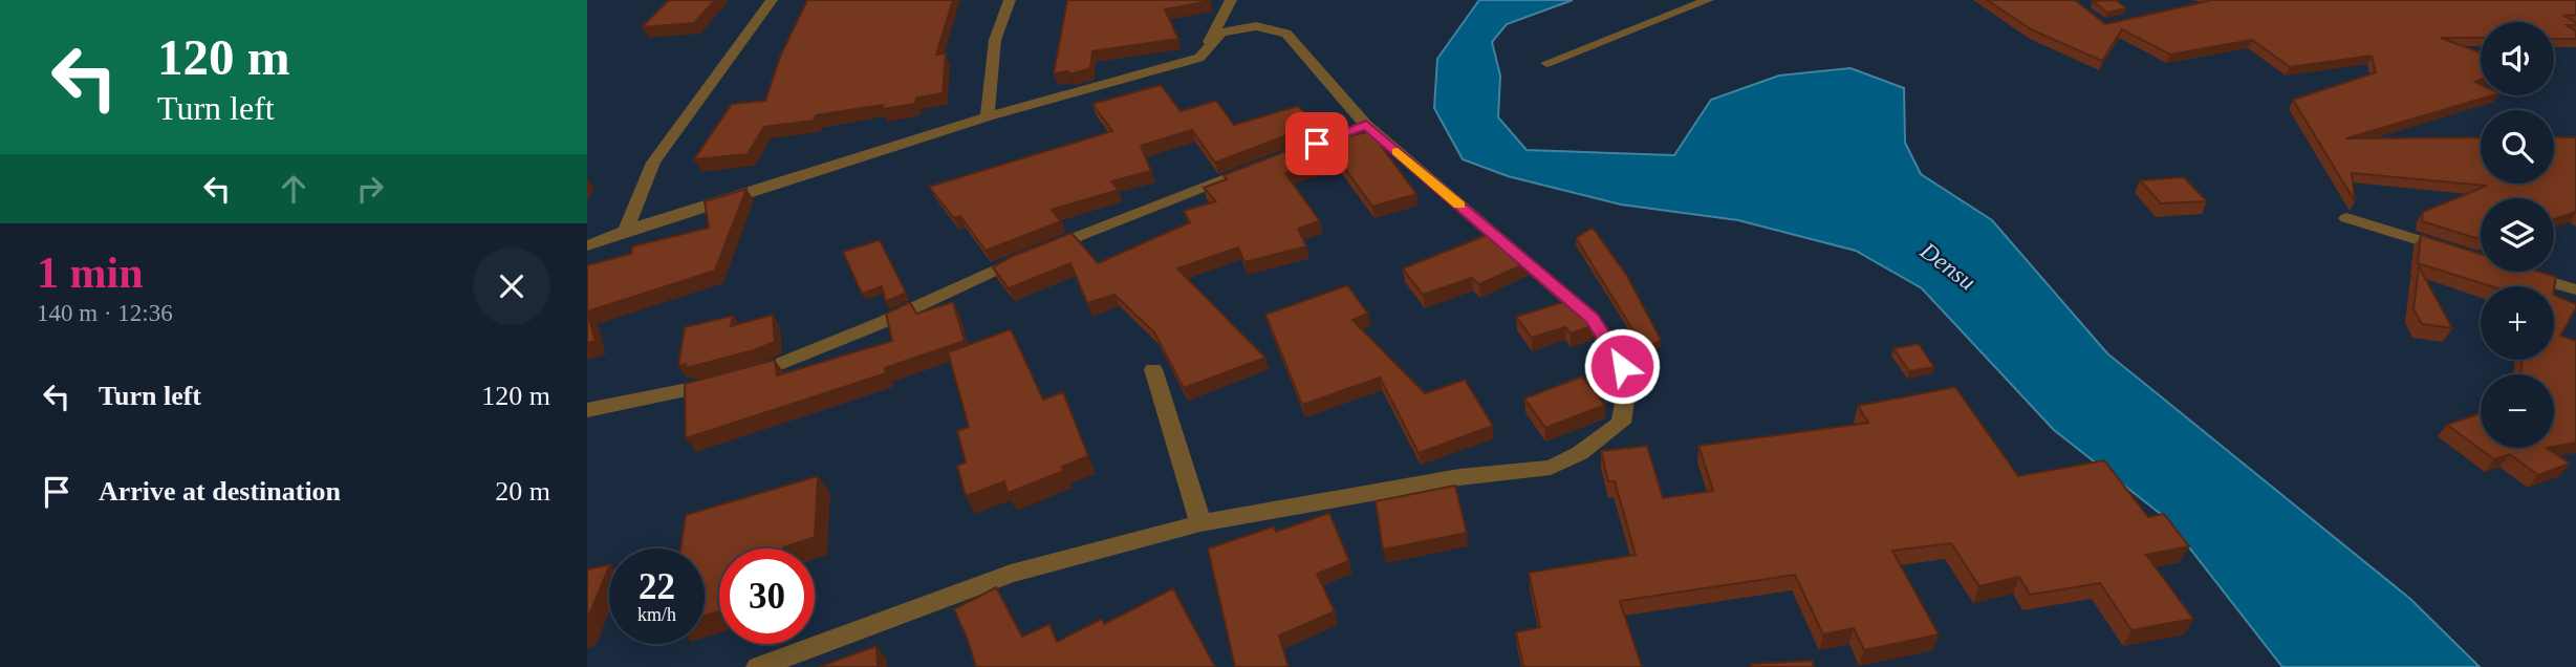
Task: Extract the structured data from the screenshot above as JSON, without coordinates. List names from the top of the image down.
{
  "water": ["Densu"],
  "page": {
    "turn": ["120 m", "Turn left"],
    "map_buttons": ["+", "−"],
    "heading": ["1 min", "140 m · 12:36"],
    "list": [
      {
        "name": "Turn left",
        "value": "120 m"
      },
      {
        "name": "Arrive at destination",
        "value": "20 m"
      }
    ],
    "speed": "22 km/h",
    "limit": "30"
  }
}
